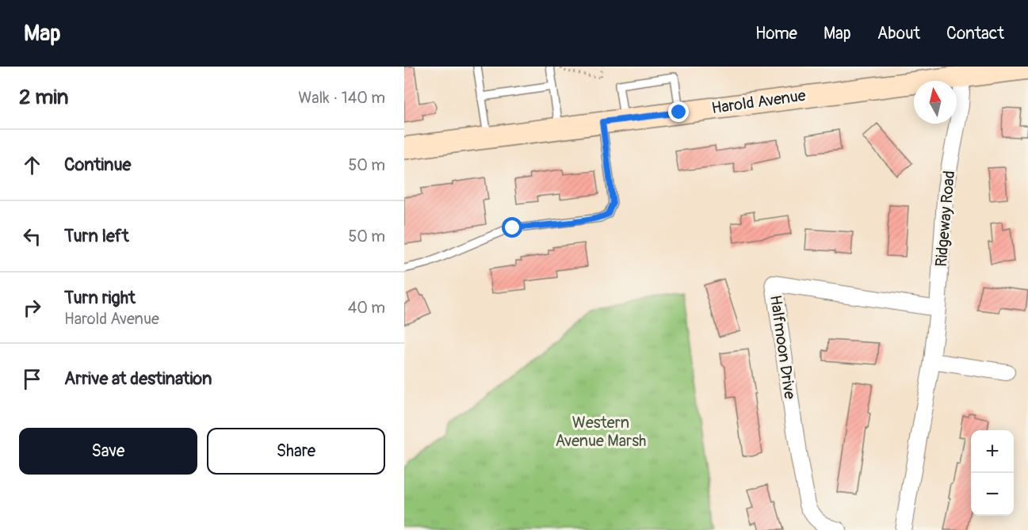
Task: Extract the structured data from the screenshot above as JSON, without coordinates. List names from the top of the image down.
{
  "streets": {
    "street": ["Harold Avenue", "Ridgeway Road", "Halfmoon Drive"]
  },
  "crossings": [
    ["Harold Avenue", "Ridgeway Road"],
    ["Ridgeway Road", "Halfmoon Drive"]
  ],
  "parks": ["Western Avenue Marsh"],
  "north": "top",
  "page": {
    "header": "Map",
    "nav": [
      "Home",
      "Map",
      "About",
      "Contact"
    ],
    "heading": ["2 min", "Walk · 140 m"],
    "list": [
      ["Continue", "50 m"],
      ["Turn left", "50 m"],
      ["Turn right", "Harold Avenue", "40 m"],
      "Arrive at destination"
    ],
    "buttons": ["Save", "Share"],
    "map_buttons": ["+", "−"]
  }
}
